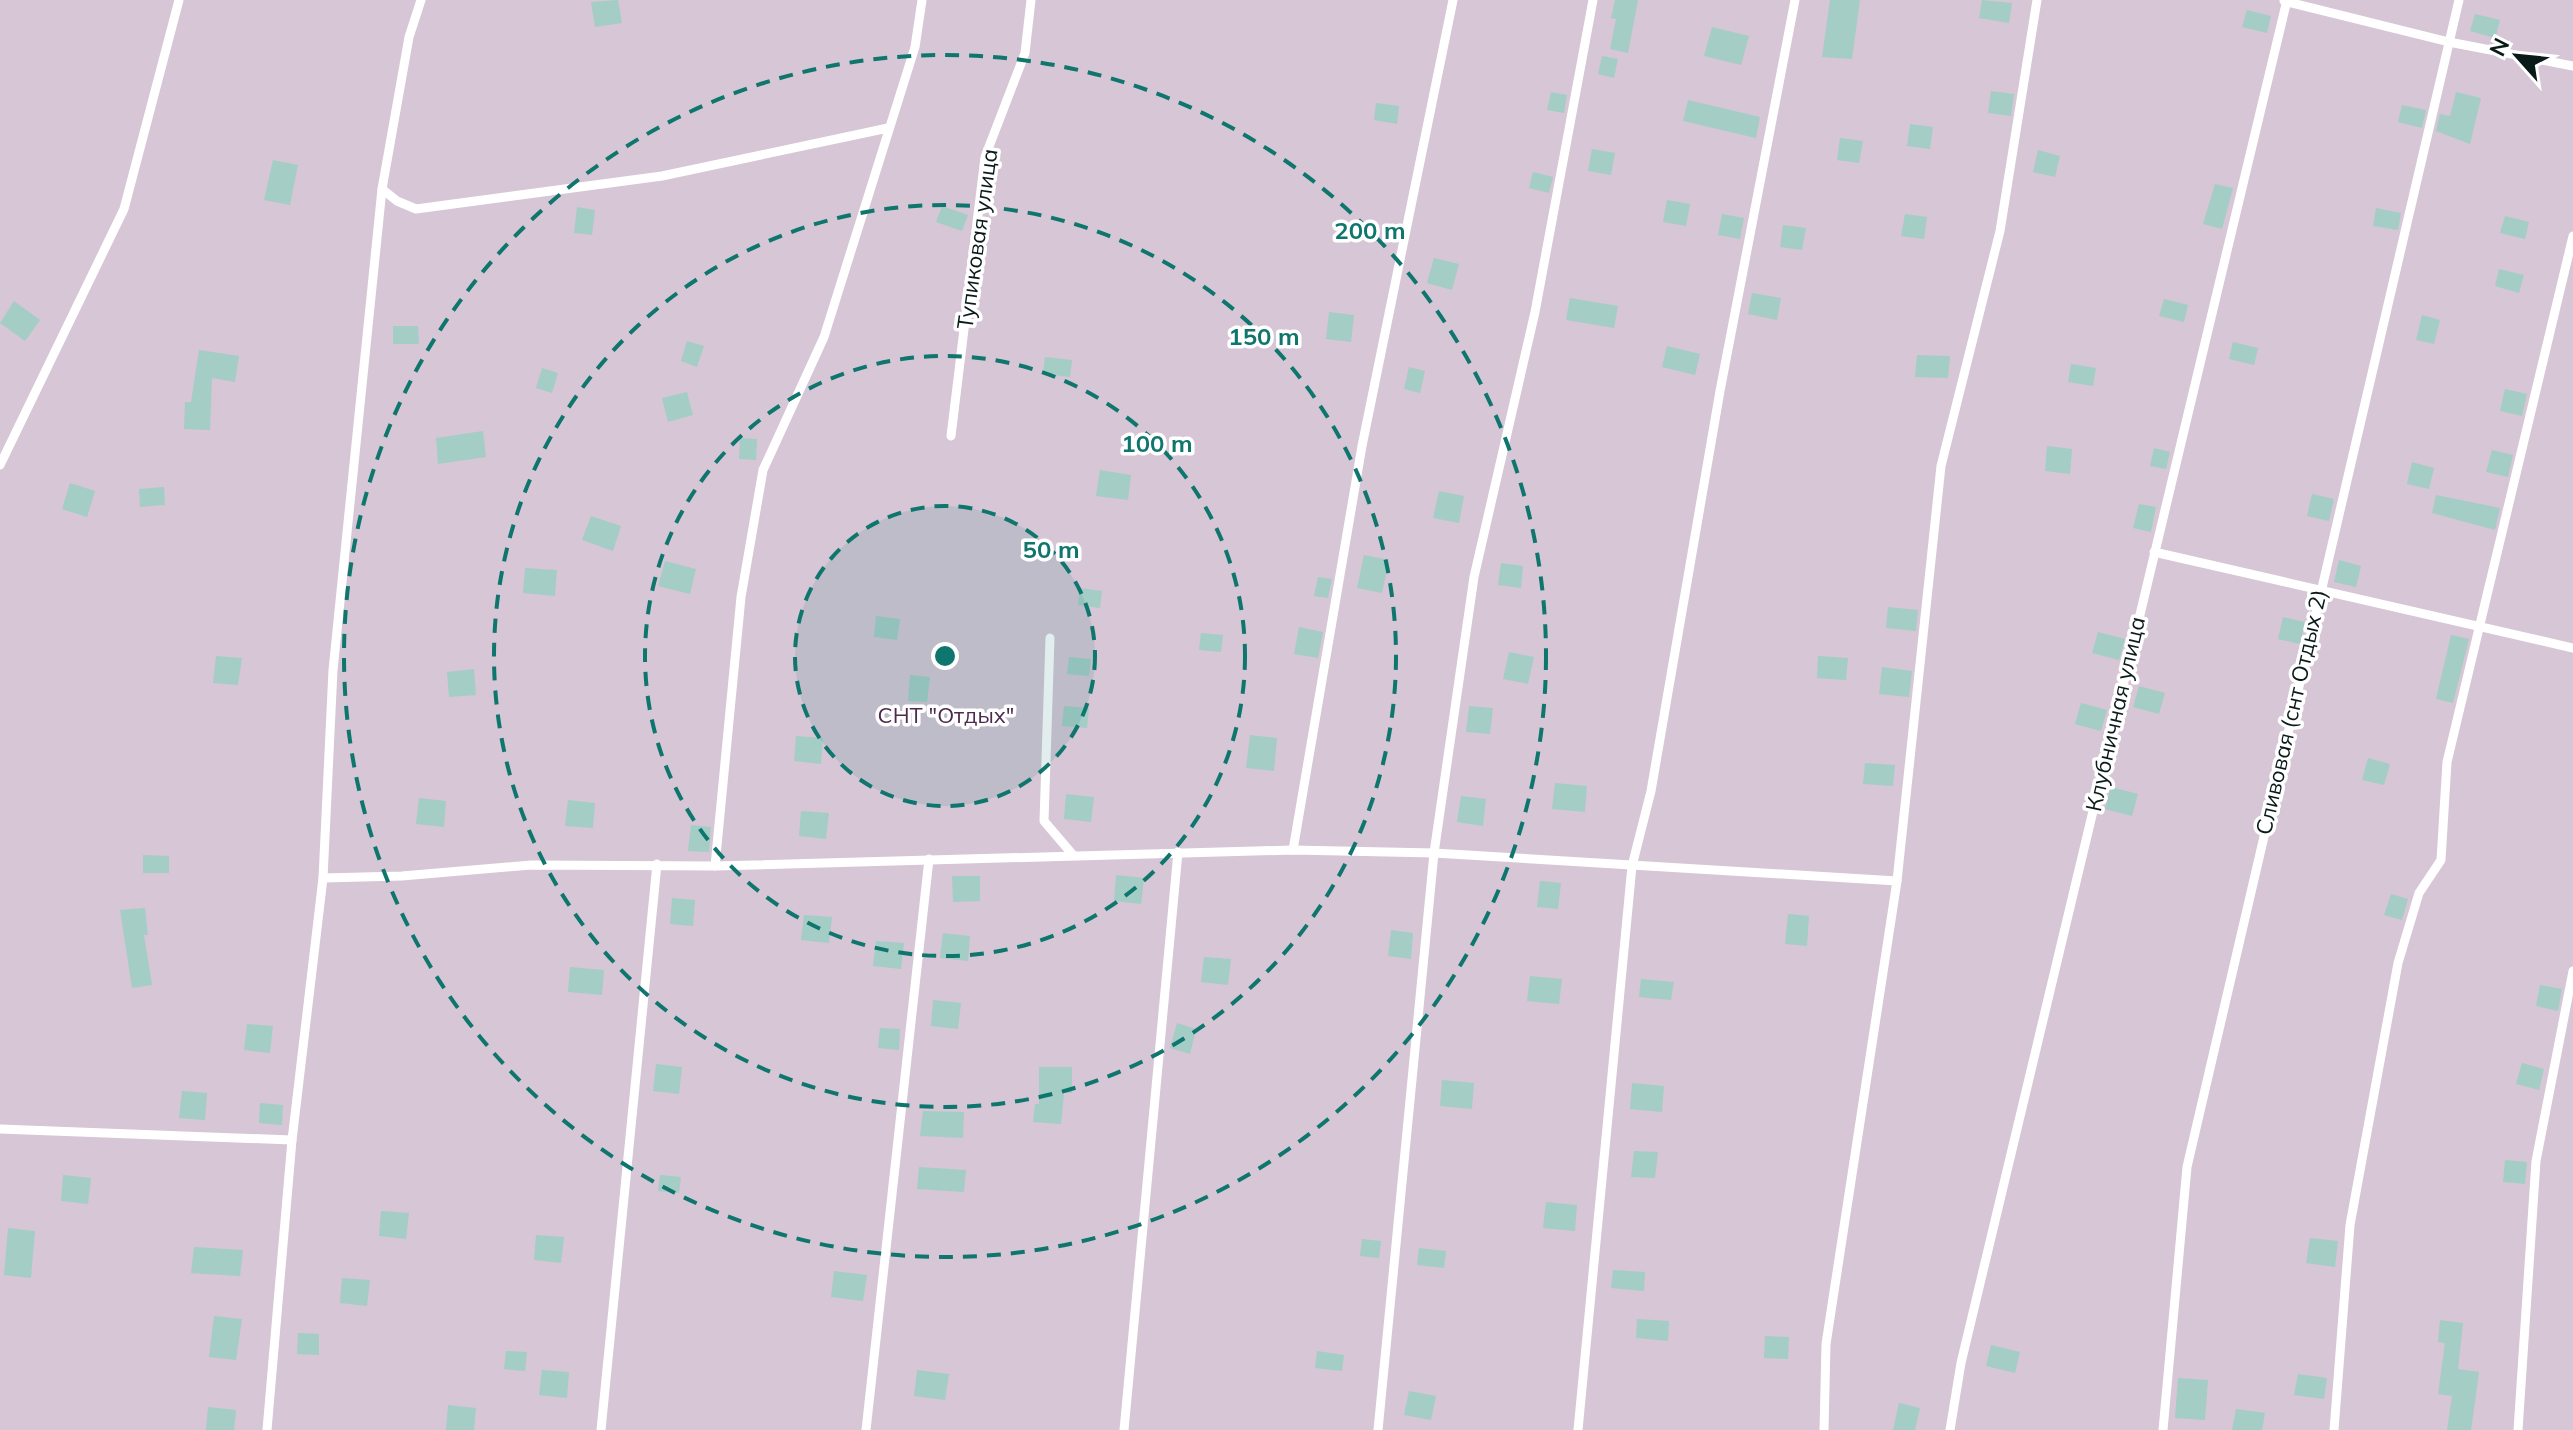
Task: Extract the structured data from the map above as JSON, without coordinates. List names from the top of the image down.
{
  "streets": {
    "lane": ["Тупиковая улица", "Сливовая (снт Отдых 2)", "Клубничная улица"]
  },
  "parks": ["СНТ \"Отдых\""],
  "north": "top left",
  "rings": [
    "200 m",
    "150 m",
    "100 m",
    "50 m"
  ]
}
